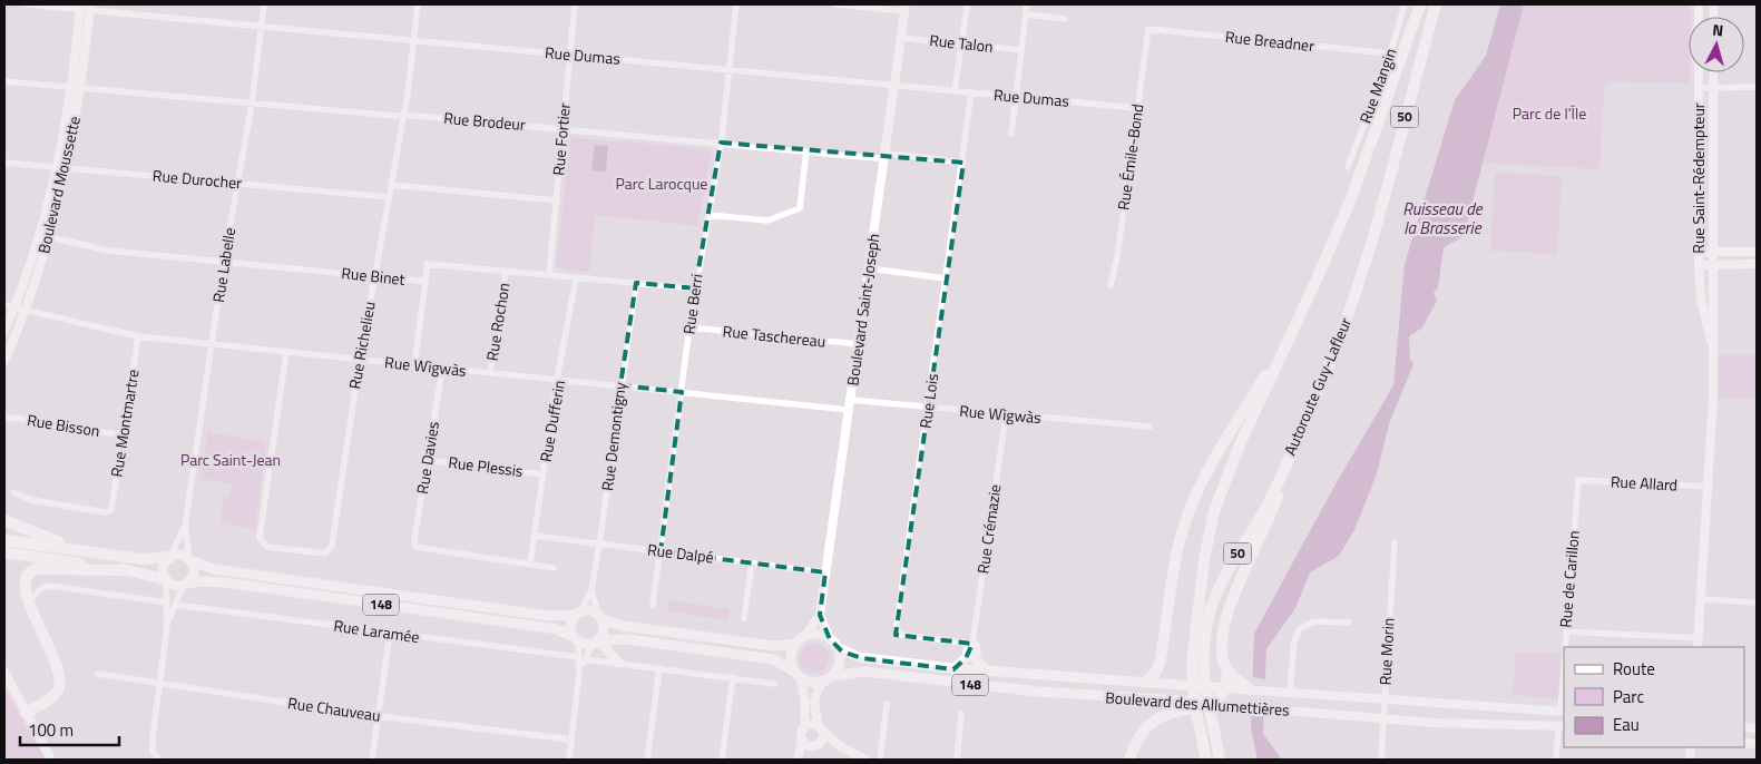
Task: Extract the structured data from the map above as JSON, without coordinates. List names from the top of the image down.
{
  "streets": {
    "highway": ["50", "Autoroute Guy-Lafleur"],
    "main road": [
      "Rue Saint-Rédempteur",
      "Boulevard Moussette",
      "Boulevard Saint-Joseph",
      "148",
      "Boulevard des Allumettières"
    ],
    "street": [
      "Rue Breadner",
      "Rue Talon",
      "Rue Dumas",
      "Rue Mangin",
      "Rue Brodeur",
      "Rue Fortier",
      "Rue Émile-Bond",
      "Rue Durocher",
      "Rue Labelle",
      "Rue Binet",
      "Rue Berri",
      "Rue Rochon",
      "Rue Taschereau",
      "Rue Richelieu",
      "Rue Wìgwàs",
      "Rue Lois",
      "Rue Dufferin",
      "Rue Montmartre",
      "Rue Bisson",
      "Rue Demontigny",
      "Rue Davies",
      "Rue Plessis",
      "Rue Allard",
      "Rue Crémazie",
      "Rue Dalpé",
      "Rue de Carillon",
      "Rue Laramée",
      "Rue Morin",
      "Rue Chauveau"
    ]
  },
  "crossings": [
    ["Rue Breadner", "Rue Mangin"],
    ["Rue Breadner", "Rue Émile-Bond"],
    ["Rue Talon", "Boulevard Saint-Joseph"],
    ["Rue Dumas", "Rue Fortier"],
    ["Rue Dumas", "Rue Émile-Bond"],
    ["Rue Dumas", "Boulevard Moussette"],
    ["Rue Dumas", "Rue Labelle"],
    ["Rue Dumas", "Rue Berri"],
    ["Rue Dumas", "Boulevard Saint-Joseph"],
    ["Rue Dumas", "Rue Richelieu"],
    ["Rue Dumas", "Rue Lois"],
    ["Rue Brodeur", "Rue Fortier"],
    ["Rue Brodeur", "Boulevard Moussette"],
    ["Rue Brodeur", "Rue Labelle"],
    ["Rue Brodeur", "Rue Berri"],
    ["Rue Brodeur", "Boulevard Saint-Joseph"],
    ["Rue Brodeur", "Rue Richelieu"],
    ["Rue Brodeur", "Rue Lois"],
    ["Rue Fortier", "Rue Binet"],
    ["Rue Saint-Rédempteur", "Rue Allard"],
    ["Rue Durocher", "Boulevard Moussette"],
    ["Rue Durocher", "Rue Labelle"],
    ["Rue Durocher", "Rue Richelieu"],
    ["Boulevard Moussette", "Rue Binet"],
    ["Boulevard Moussette", "Rue Wìgwàs"],
    ["Rue Labelle", "Rue Binet"],
    ["Rue Labelle", "Rue Wìgwàs"],
    ["Rue Labelle", "148"],
    ["Rue Binet", "Rue Berri"],
    ["Rue Binet", "Rue Rochon"],
    ["Rue Binet", "Rue Richelieu"],
    ["Rue Binet", "Rue Dufferin"],
    ["Rue Binet", "Rue Demontigny"],
    ["Rue Berri", "Rue Taschereau"],
    ["Rue Berri", "Rue Wìgwàs"],
    ["Rue Berri", "Rue Dalpé"],
    ["Boulevard Saint-Joseph", "Rue Taschereau"],
    ["Boulevard Saint-Joseph", "Rue Wìgwàs"],
    ["Boulevard Saint-Joseph", "Rue Dalpé"],
    ["Boulevard Saint-Joseph", "Boulevard des Allumettières"],
    ["Rue Rochon", "Rue Wìgwàs"],
    ["Rue Richelieu", "Rue Wìgwàs"],
    ["Rue Wìgwàs", "Rue Lois"],
    ["Rue Wìgwàs", "Rue Dufferin"],
    ["Rue Wìgwàs", "Rue Montmartre"],
    ["Rue Wìgwàs", "Rue Demontigny"],
    ["Rue Wìgwàs", "Rue Davies"],
    ["Rue Wìgwàs", "Rue Crémazie"],
    ["Rue Lois", "Rue Crémazie"],
    ["Rue Dufferin", "Rue Davies"],
    ["Rue Dufferin", "Rue Plessis"],
    ["Rue Dufferin", "Rue Dalpé"],
    ["Rue Montmartre", "Rue Bisson"],
    ["Rue Demontigny", "Rue Dalpé"],
    ["Rue Demontigny", "148"],
    ["Rue Davies", "Rue Plessis"],
    ["Rue Allard", "Rue de Carillon"],
    ["Rue de Carillon", "Boulevard des Allumettières"],
    ["Rue Morin", "Boulevard des Allumettières"]
  ],
  "water": ["Ruisseau de la Brasserie"],
  "parks": ["Parc de l'Île", "Parc Larocque", "Parc Saint-Jean"],
  "legend": ["Route", "Parc", "Eau"],
  "scale_bar": "100 m",
  "north": "top"
}
